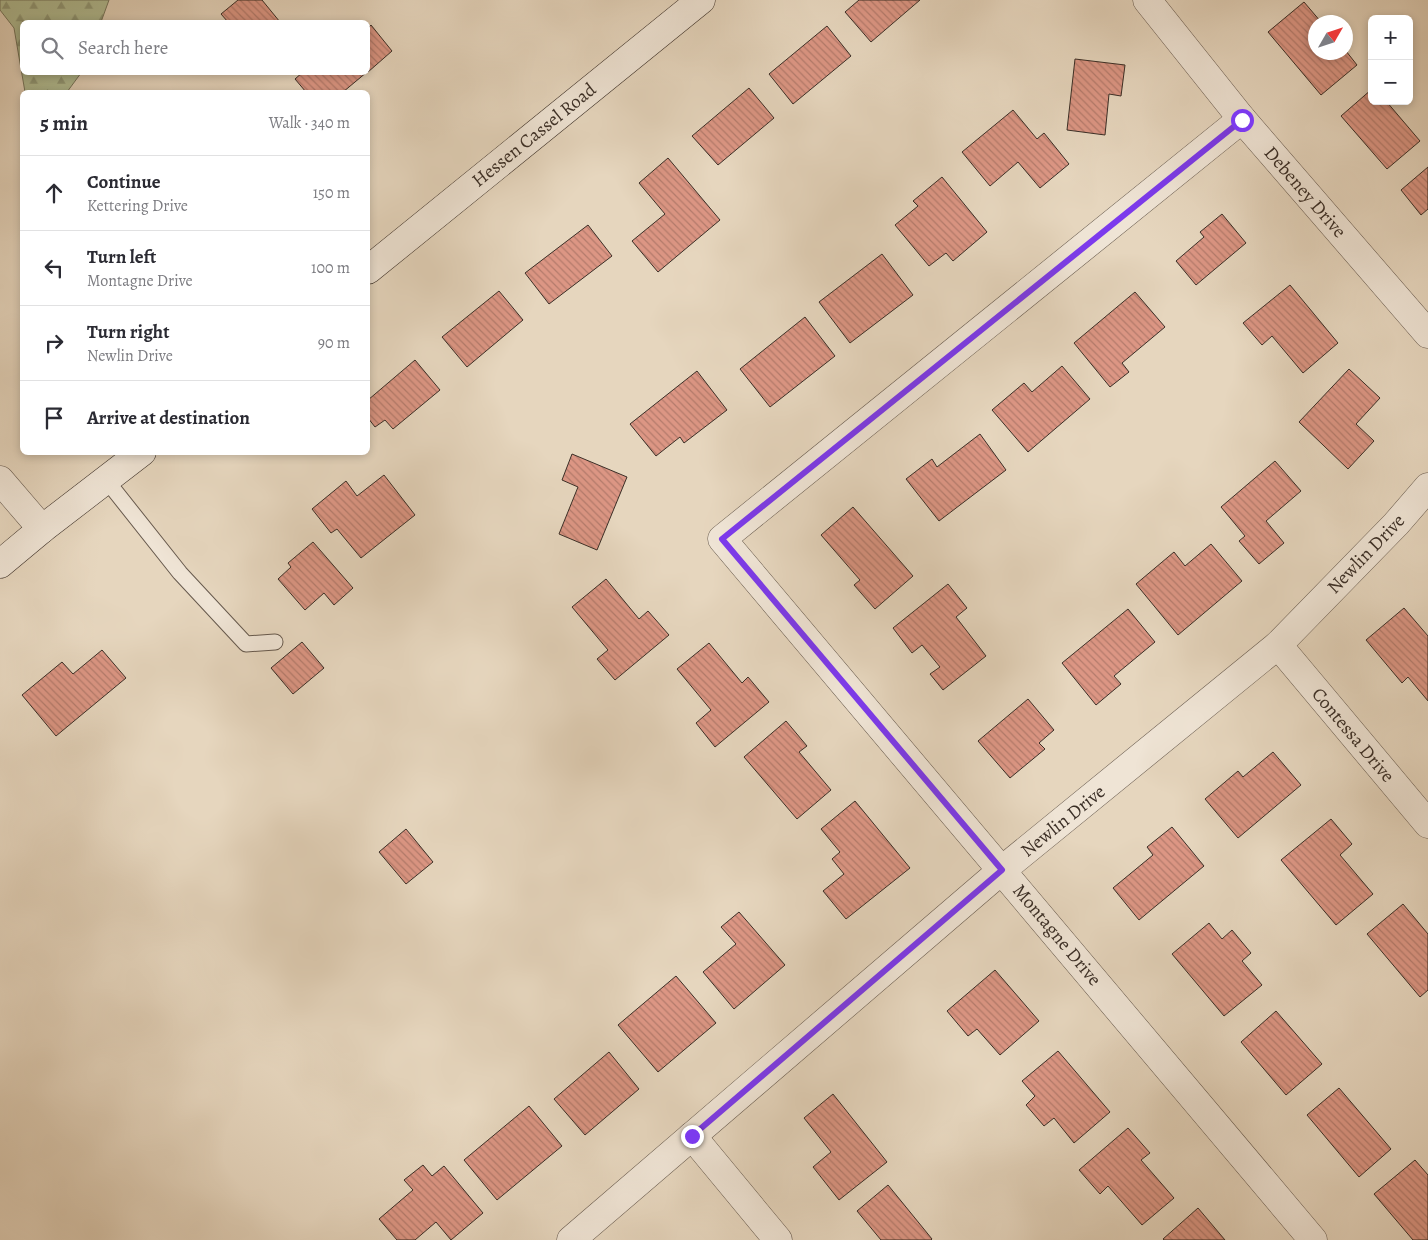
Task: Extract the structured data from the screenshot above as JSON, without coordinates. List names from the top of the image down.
{
  "streets": {
    "street": [
      "Hessen Cassel Road",
      "Debeney Drive",
      "Newlin Drive",
      "Contessa Drive",
      "Montagne Drive"
    ]
  },
  "crossings": [
    ["Debeney Drive", "Montagne Drive"],
    ["Newlin Drive", "Contessa Drive"],
    ["Newlin Drive", "Montagne Drive"]
  ],
  "north": "top right",
  "page": {
    "map_buttons": ["+", "−"],
    "search": "Search here",
    "heading": ["5 min", "Walk · 340 m"],
    "list": [
      ["Continue", "Kettering Drive", "150 m"],
      ["Turn left", "Montagne Drive", "100 m"],
      ["Turn right", "Newlin Drive", "90 m"],
      "Arrive at destination"
    ]
  }
}
